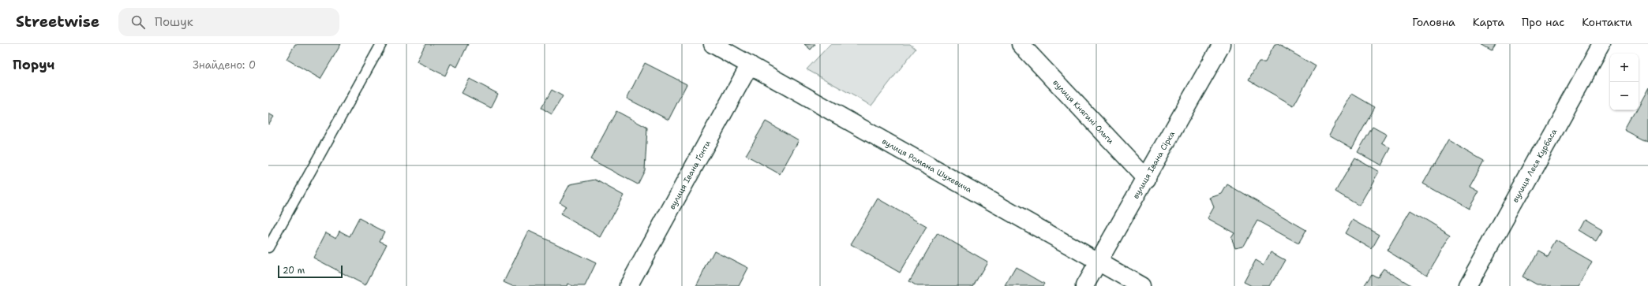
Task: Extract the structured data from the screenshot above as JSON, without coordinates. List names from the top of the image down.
{
  "streets": {
    "street": [
      "вулиця Княгині Ольги",
      "вулиця Романа Шухевича",
      "вулиця Івана Сірка",
      "вулиця Леся Курбаса",
      "вулиця Івана Ґонти"
    ]
  },
  "crossings": [
    ["вулиця Княгині Ольги", "вулиця Івана Сірка"],
    ["вулиця Романа Шухевича", "вулиця Івана Сірка"],
    ["вулиця Романа Шухевича", "вулиця Івана Ґонти"]
  ],
  "scale_bar": "20 m",
  "page": {
    "header": "Streetwise",
    "search": "Пошук",
    "nav": [
      "Головна",
      "Карта",
      "Про нас",
      "Контакти"
    ],
    "heading": ["Поруч", "Знайдено: 0"],
    "map_buttons": ["+", "−"],
    "scale": "20 m"
  }
}
